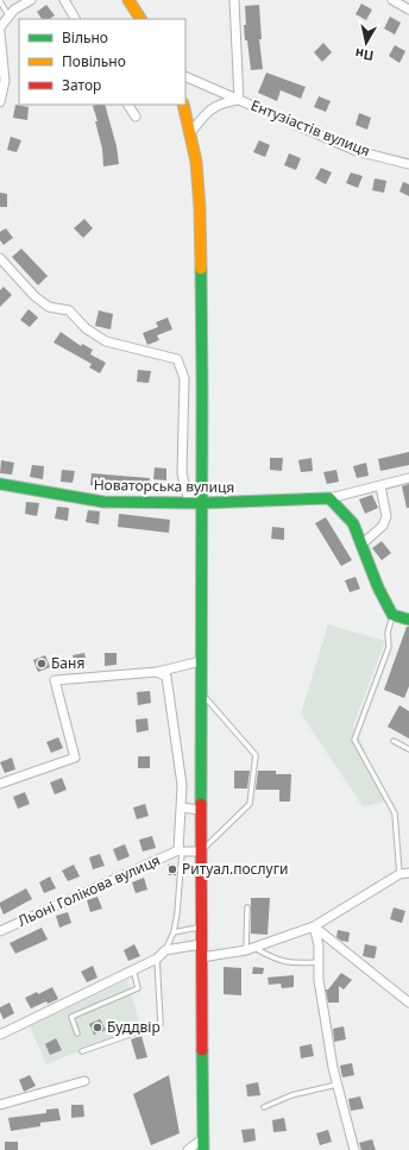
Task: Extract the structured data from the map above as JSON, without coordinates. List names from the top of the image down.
{
  "streets": {
    "main road": ["Новаторська вулиця"],
    "street": ["Ентузіастів вулиця", "Льоні Голікова вулиця"]
  },
  "places": ["Баня", "Ритуал.послуги", "Буддвір"],
  "legend": ["Вільно", "Повільно", "Затор"],
  "north": "bottom"
}
